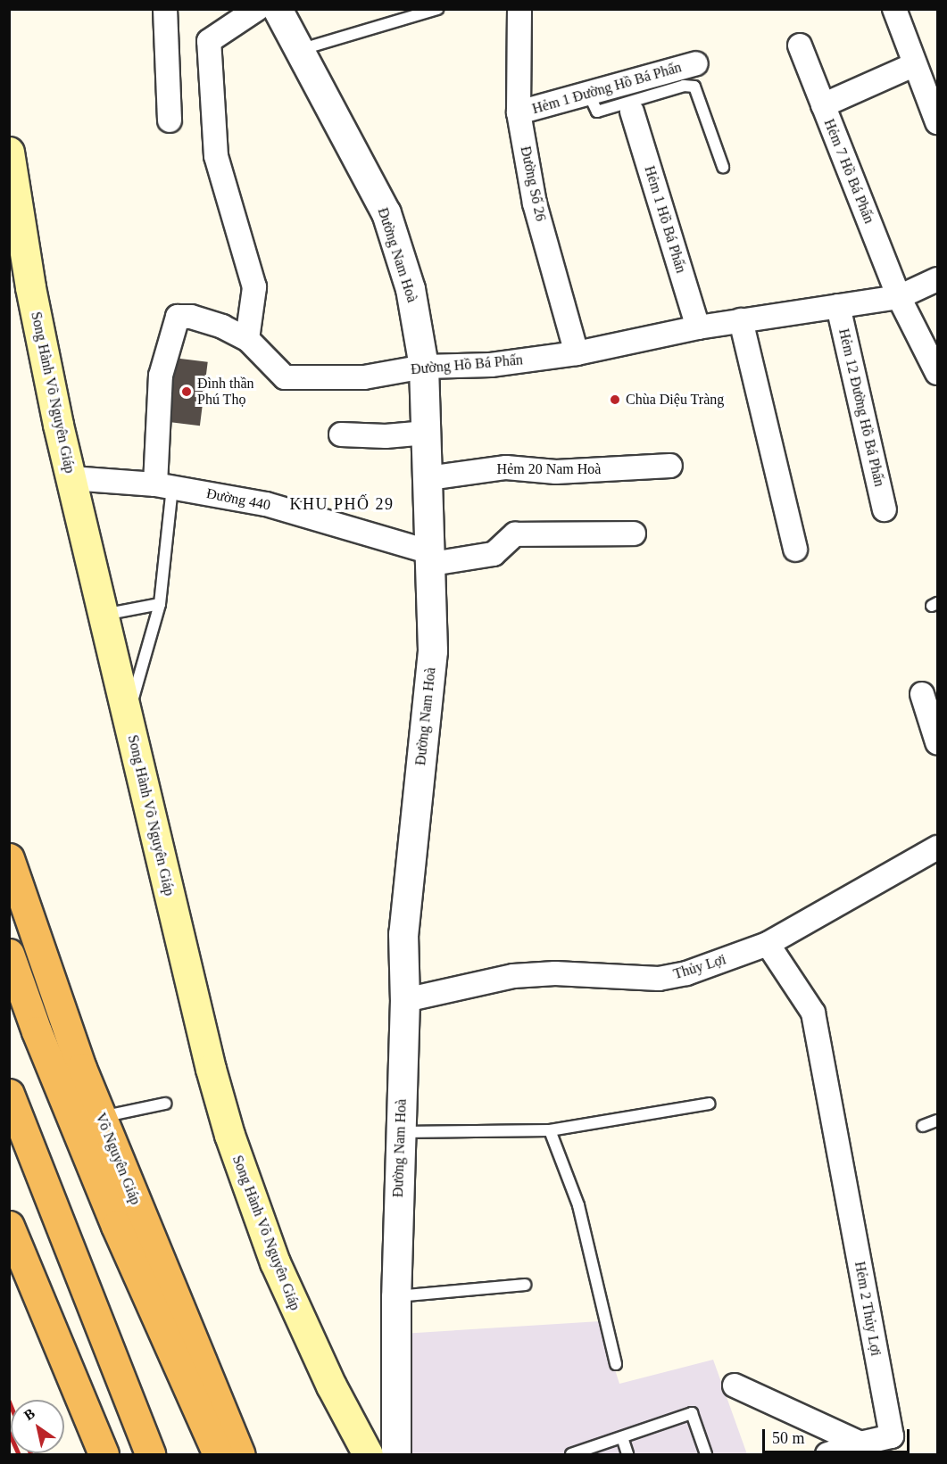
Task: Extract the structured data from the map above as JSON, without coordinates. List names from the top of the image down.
{
  "streets": {
    "highway": ["Võ Nguyên Giáp"],
    "main road": ["Song Hành Võ Nguyên Giáp"],
    "street": [
      "Hẻm 1 Đường Hồ Bá Phấn",
      "Hẻm 7 Hồ Bá Phấn",
      "Đường Số 26",
      "Hẻm 1 Hồ Bá Phấn",
      "Đường Nam Hoà",
      "Đường Hồ Bá Phấn",
      "Hẻm 12 Đường Hồ Bá Phấn",
      "Hẻm 20 Nam Hoà",
      "Đường 440",
      "Thủy Lợi",
      "Hẻm 2 Thủy Lợi"
    ]
  },
  "crossings": [
    ["Hẻm 1 Đường Hồ Bá Phấn", "Đường Số 26"],
    ["Hẻm 7 Hồ Bá Phấn", "Đường Hồ Bá Phấn"],
    ["Đường Số 26", "Đường Hồ Bá Phấn"],
    ["Hẻm 1 Hồ Bá Phấn", "Đường Hồ Bá Phấn"],
    ["Đường Nam Hoà", "Đường Hồ Bá Phấn"],
    ["Đường Nam Hoà", "Hẻm 20 Nam Hoà"],
    ["Đường Nam Hoà", "Đường 440"],
    ["Đường Nam Hoà", "Thủy Lợi"],
    ["Đường Hồ Bá Phấn", "Hẻm 12 Đường Hồ Bá Phấn"],
    ["Đường Hồ Bá Phấn", "Đường 440"],
    ["Song Hành Võ Nguyên Giáp", "Đường 440"],
    ["Thủy Lợi", "Hẻm 2 Thủy Lợi"]
  ],
  "districts": ["KHU PHỐ 29"],
  "places": ["Đình thần Phú Thọ", "Chùa Diệu Tràng"],
  "scale_bar": "50 m",
  "north": "top left"
}
